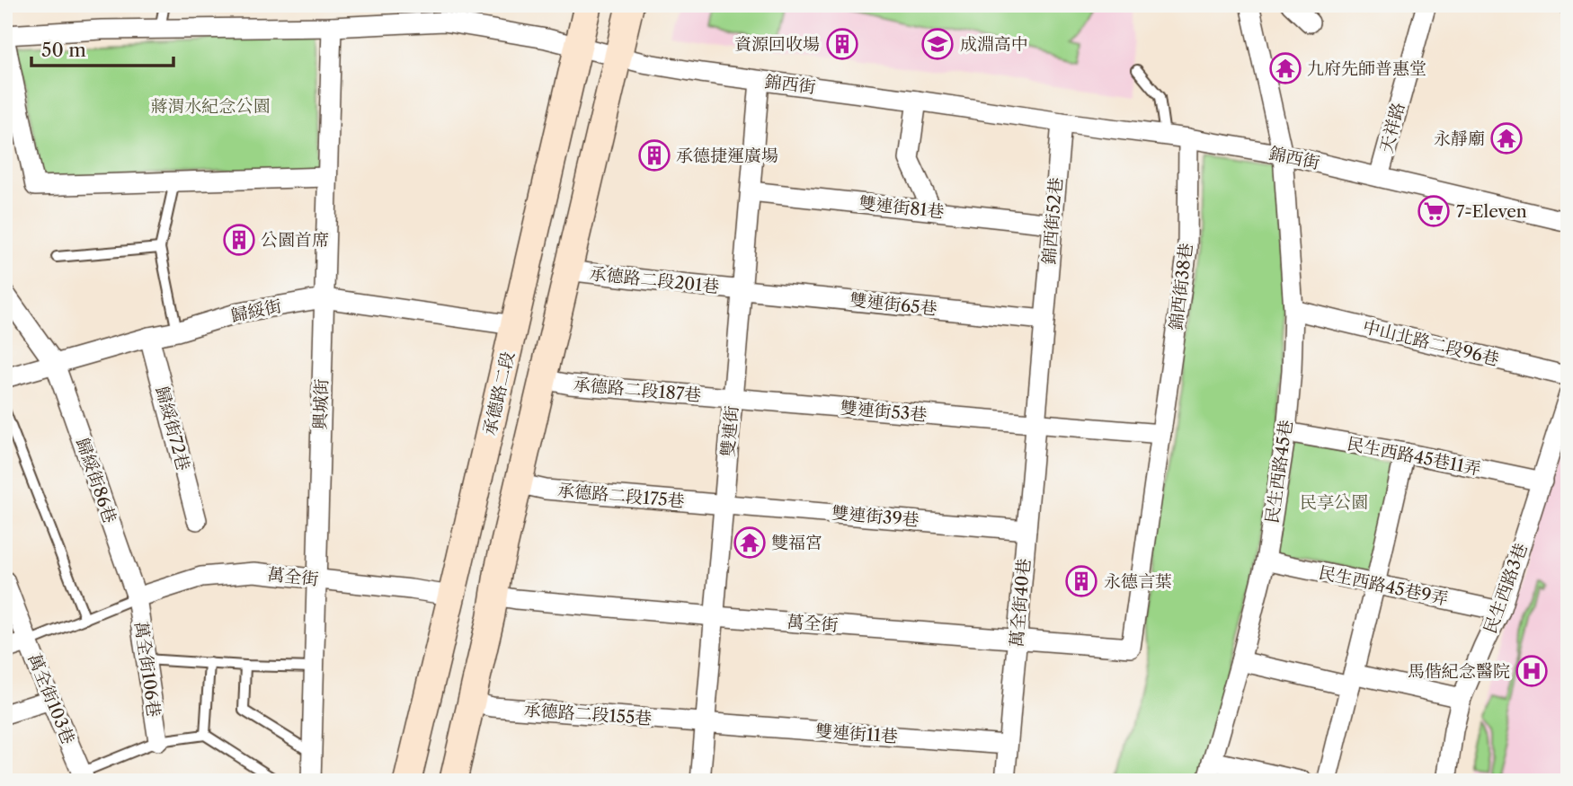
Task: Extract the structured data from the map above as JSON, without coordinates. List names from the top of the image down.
{
  "streets": {
    "main road": ["承德路二段"],
    "street": [
      "錦西街",
      "天祥路",
      "雙連街81巷",
      "錦西街52巷",
      "承德路二段201巷",
      "錦西街38巷",
      "雙連街65巷",
      "歸綏街",
      "中山北路二段96巷",
      "承德路二段187巷",
      "興城街",
      "雙連街53巷",
      "歸綏街72巷",
      "雙連街",
      "民生西路45巷11弄",
      "民生西路45巷",
      "歸綏街86巷",
      "承德路二段175巷",
      "雙連街39巷",
      "萬全街",
      "民生西路45巷9弄",
      "民生西路3巷",
      "萬全街40巷",
      "萬全街106巷",
      "萬全街103巷",
      "承德路二段155巷",
      "雙連街11巷"
    ]
  },
  "crossings": [
    ["錦西街", "天祥路"],
    ["錦西街", "錦西街52巷"],
    ["錦西街", "錦西街38巷"],
    ["錦西街", "承德路二段"],
    ["錦西街", "興城街"],
    ["錦西街", "雙連街"],
    ["錦西街", "民生西路45巷"],
    ["雙連街81巷", "錦西街52巷"],
    ["雙連街81巷", "雙連街"],
    ["錦西街52巷", "雙連街65巷"],
    ["錦西街52巷", "雙連街53巷"],
    ["錦西街52巷", "萬全街40巷"],
    ["承德路二段201巷", "雙連街65巷"],
    ["承德路二段201巷", "雙連街"],
    ["錦西街38巷", "萬全街"],
    ["雙連街65巷", "雙連街"],
    ["歸綏街", "承德路二段"],
    ["歸綏街", "興城街"],
    ["歸綏街", "歸綏街72巷"],
    ["歸綏街", "歸綏街86巷"],
    ["中山北路二段96巷", "民生西路45巷"],
    ["承德路二段187巷", "雙連街53巷"],
    ["承德路二段187巷", "雙連街"],
    ["承德路二段", "萬全街"],
    ["興城街", "萬全街"],
    ["雙連街53巷", "雙連街"],
    ["雙連街53巷", "萬全街40巷"],
    ["雙連街", "承德路二段175巷"],
    ["雙連街", "雙連街39巷"],
    ["雙連街", "萬全街"],
    ["雙連街", "承德路二段155巷"],
    ["雙連街", "雙連街11巷"],
    ["民生西路45巷11弄", "民生西路45巷"],
    ["民生西路45巷11弄", "民生西路3巷"],
    ["民生西路45巷", "民生西路45巷9弄"],
    ["歸綏街86巷", "萬全街"],
    ["歸綏街86巷", "萬全街106巷"],
    ["承德路二段175巷", "雙連街39巷"],
    ["雙連街39巷", "萬全街40巷"],
    ["萬全街", "萬全街40巷"],
    ["萬全街", "萬全街106巷"],
    ["民生西路45巷9弄", "民生西路3巷"],
    ["萬全街40巷", "雙連街11巷"],
    ["承德路二段155巷", "雙連街11巷"]
  ],
  "parks": ["蔣渭水紀念公園", "民享公園"],
  "places": {
    "building": [
      "資源回收場",
      "承德捷運廣場",
      "公園首席",
      "永德言葉"
    ],
    "school or university": ["成淵高中"],
    "temple": ["九府先師普惠堂", "永靜廟", "雙福宮"],
    "supermarket": ["7-Eleven"],
    "hospital": ["馬偕紀念醫院"]
  },
  "scale_bar": "50 m"
}
